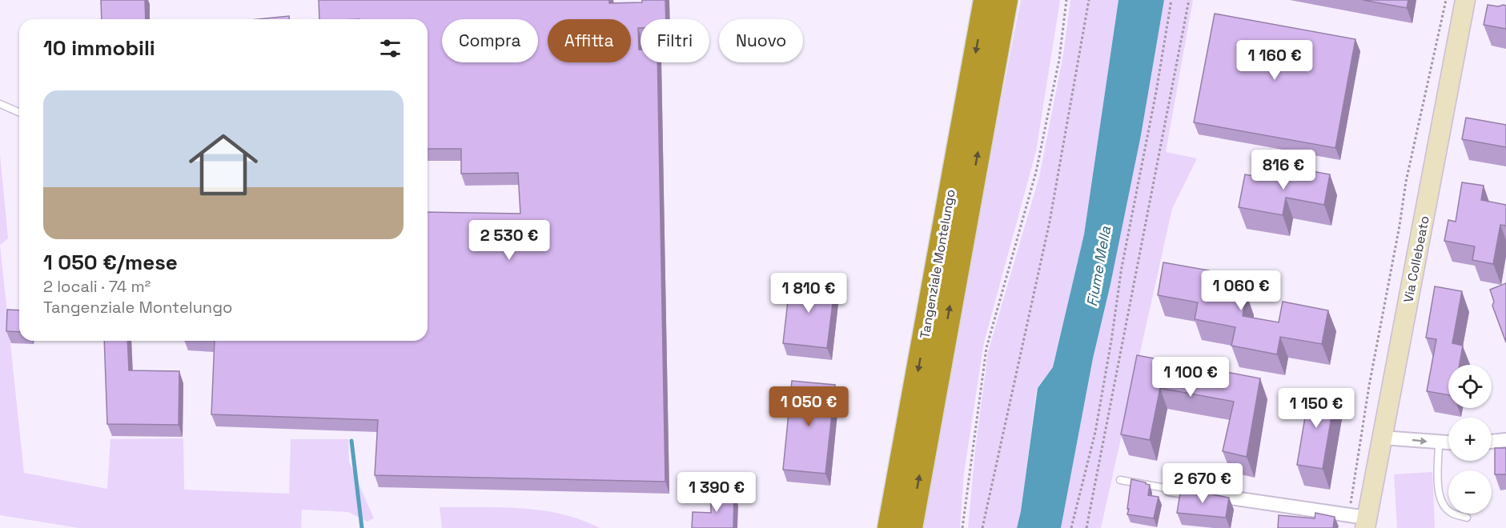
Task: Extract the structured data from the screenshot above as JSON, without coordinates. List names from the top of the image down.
{
  "streets": {
    "highway": ["Tangenziale Montelungo"],
    "street": ["Via Collebeato"]
  },
  "water": ["Fiume Mella"],
  "page": {
    "chip": [
      "Compra",
      "Affitta",
      "Filtri",
      "Nuovo"
    ],
    "heading": "10 immobili",
    "price": [
      "1 160 €",
      "816 €",
      "2 530 €",
      "1 060 €",
      "1 810 €",
      "1 100 €",
      "1 050 €",
      "1 150 €",
      "2 670 €",
      "1 390 €"
    ],
    "list": [
      {
        "name": "1 050 €/mese",
        "note": "2 locali · 74 m² · Tangenziale Montelungo"
      }
    ],
    "map_buttons": ["+", "−"]
  }
}
